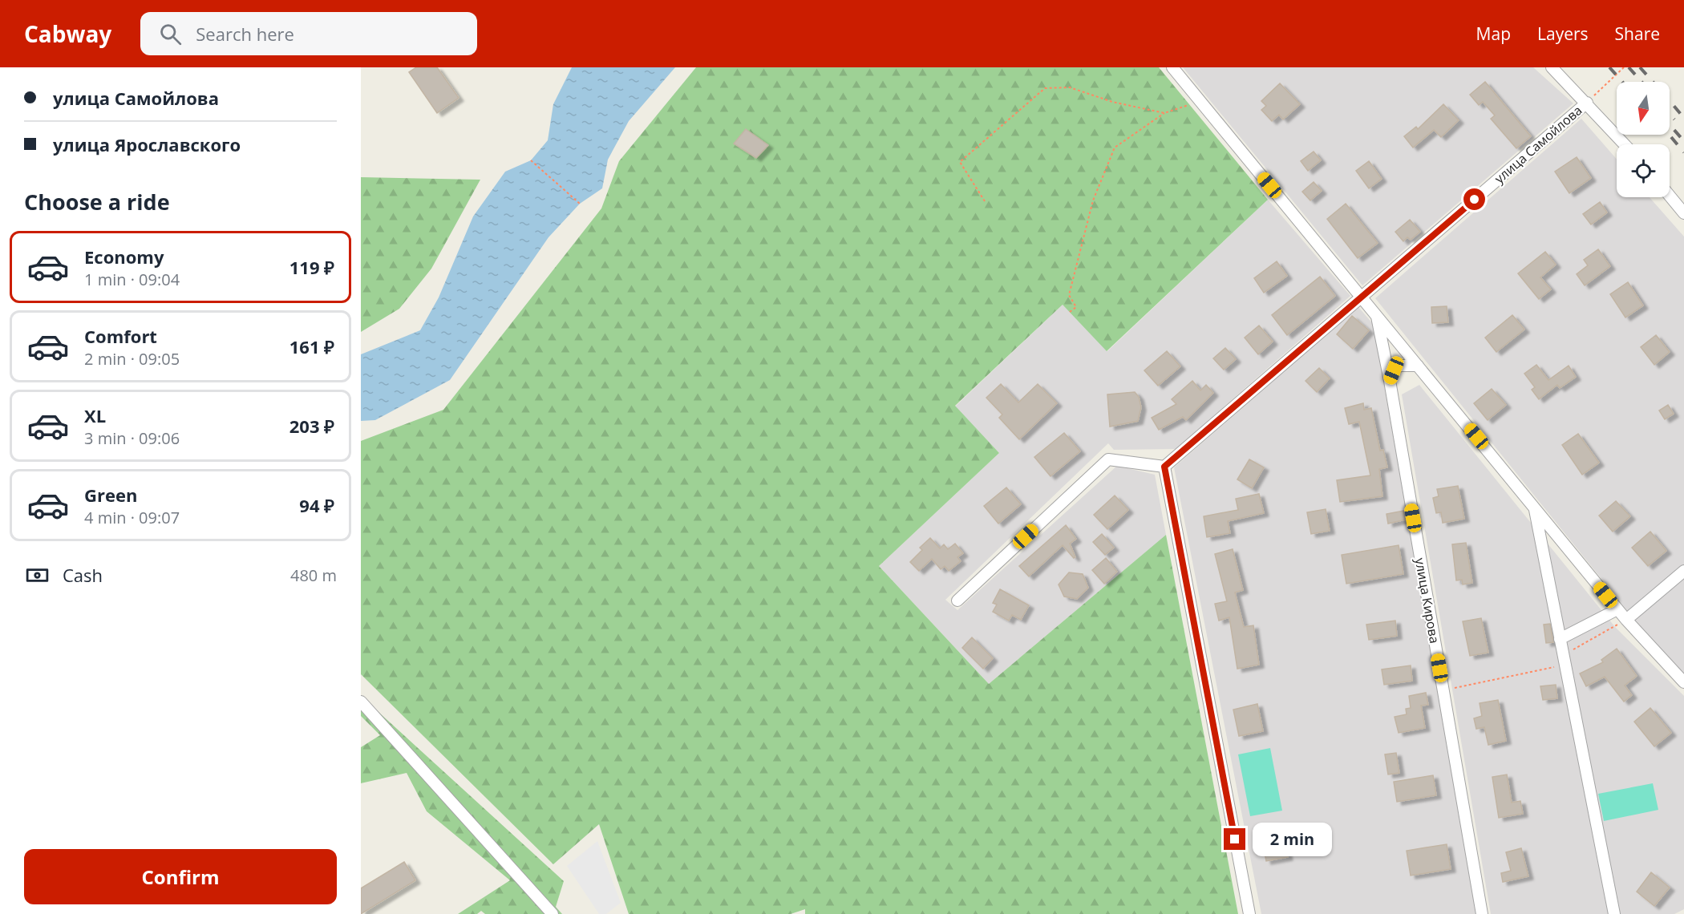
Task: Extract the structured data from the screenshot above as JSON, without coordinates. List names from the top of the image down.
{
  "streets": {
    "street": ["улица Самойлова", "улица Кирова"]
  },
  "north": "bottom",
  "page": {
    "header": "Cabway",
    "search": "Search here",
    "nav": ["Map", "Layers", "Share"],
    "banner": ["улица Самойлова", "улица Ярославского"],
    "heading": "Choose a ride",
    "list": [
      {
        "name": "Economy",
        "note": "1 min · 09:04",
        "value": "119 ₽"
      },
      {
        "name": "Comfort",
        "note": "2 min · 09:05",
        "value": "161 ₽"
      },
      {
        "name": "XL",
        "note": "3 min · 09:06",
        "value": "203 ₽"
      },
      {
        "name": "Green",
        "note": "4 min · 09:07",
        "value": "94 ₽"
      }
    ],
    "pay": ["Cash", "480 m"],
    "bubble": "2 min",
    "buttons": "Confirm"
  }
}
